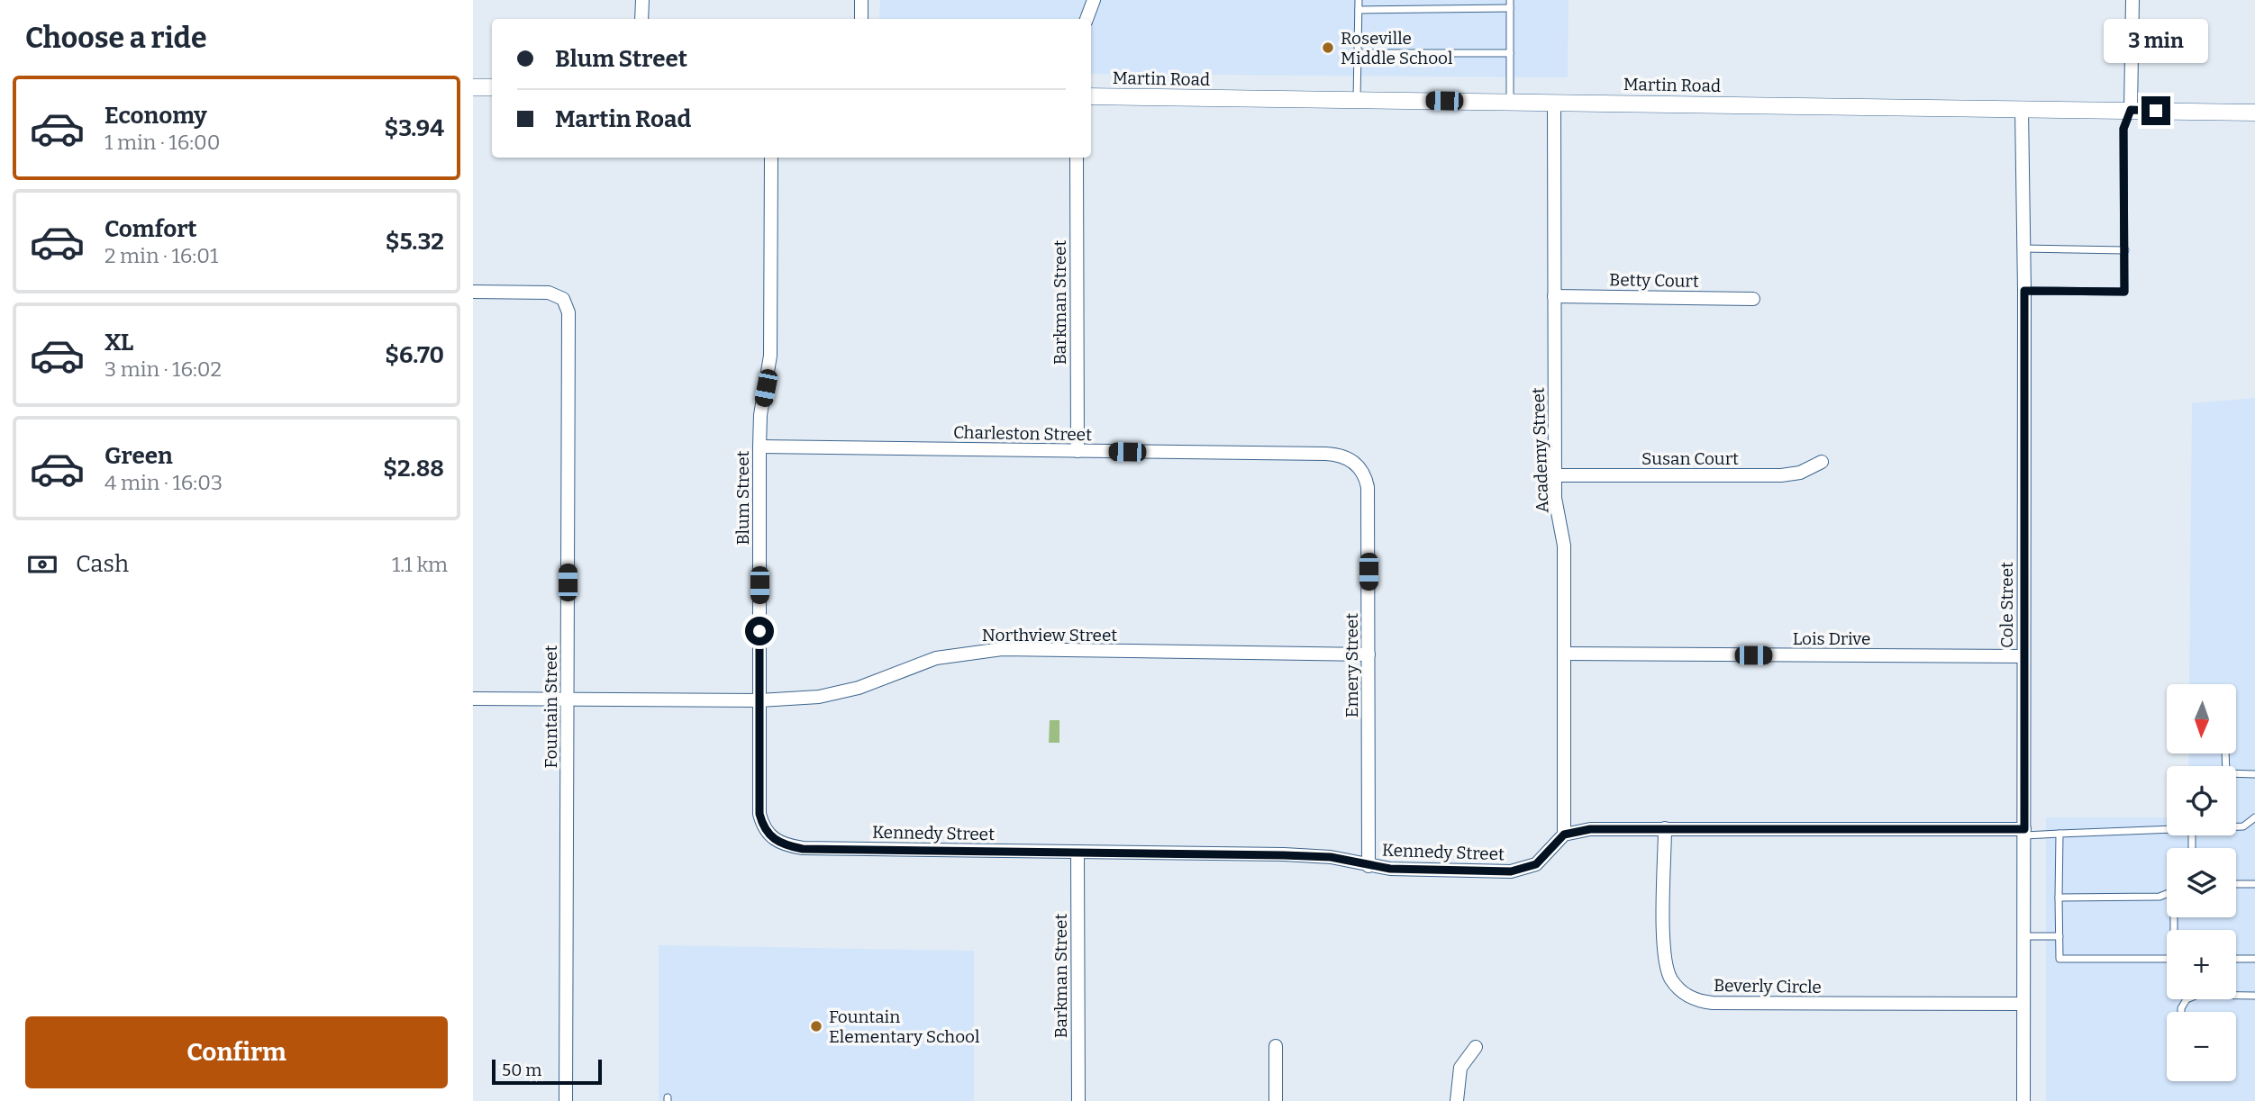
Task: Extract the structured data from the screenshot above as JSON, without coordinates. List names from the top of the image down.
{
  "streets": {
    "street": [
      "Martin Road",
      "Betty Court",
      "Barkman Street",
      "Charleston Street",
      "Academy Street",
      "Susan Court",
      "Blum Street",
      "Cole Street",
      "Northview Street",
      "Lois Drive",
      "Emery Street",
      "Fountain Street",
      "Kennedy Street",
      "Beverly Circle"
    ]
  },
  "crossings": [
    ["Martin Road", "Academy Street"],
    ["Martin Road", "Cole Street"],
    ["Betty Court", "Academy Street"],
    ["Barkman Street", "Charleston Street"],
    ["Barkman Street", "Kennedy Street"],
    ["Charleston Street", "Blum Street"],
    ["Charleston Street", "Emery Street"],
    ["Academy Street", "Susan Court"],
    ["Academy Street", "Lois Drive"],
    ["Academy Street", "Kennedy Street"],
    ["Blum Street", "Northview Street"],
    ["Blum Street", "Kennedy Street"],
    ["Cole Street", "Lois Drive"],
    ["Cole Street", "Beverly Circle"],
    ["Northview Street", "Emery Street"],
    ["Northview Street", "Fountain Street"],
    ["Emery Street", "Kennedy Street"]
  ],
  "places": ["Roseville Middle School", "Fountain Elementary School"],
  "scale_bar": "50 m",
  "north": "bottom",
  "page": {
    "heading": "Choose a ride",
    "bubble": "3 min",
    "banner": ["Blum Street", "Martin Road"],
    "list": [
      {
        "name": "Economy",
        "note": "1 min · 16:00",
        "value": "$3.94"
      },
      {
        "name": "Comfort",
        "note": "2 min · 16:01",
        "value": "$5.32"
      },
      {
        "name": "XL",
        "note": "3 min · 16:02",
        "value": "$6.70"
      },
      {
        "name": "Green",
        "note": "4 min · 16:03",
        "value": "$2.88"
      }
    ],
    "pay": ["Cash", "1.1 km"],
    "map_buttons": ["+", "−"],
    "buttons": "Confirm",
    "scale": "50 m"
  }
}
